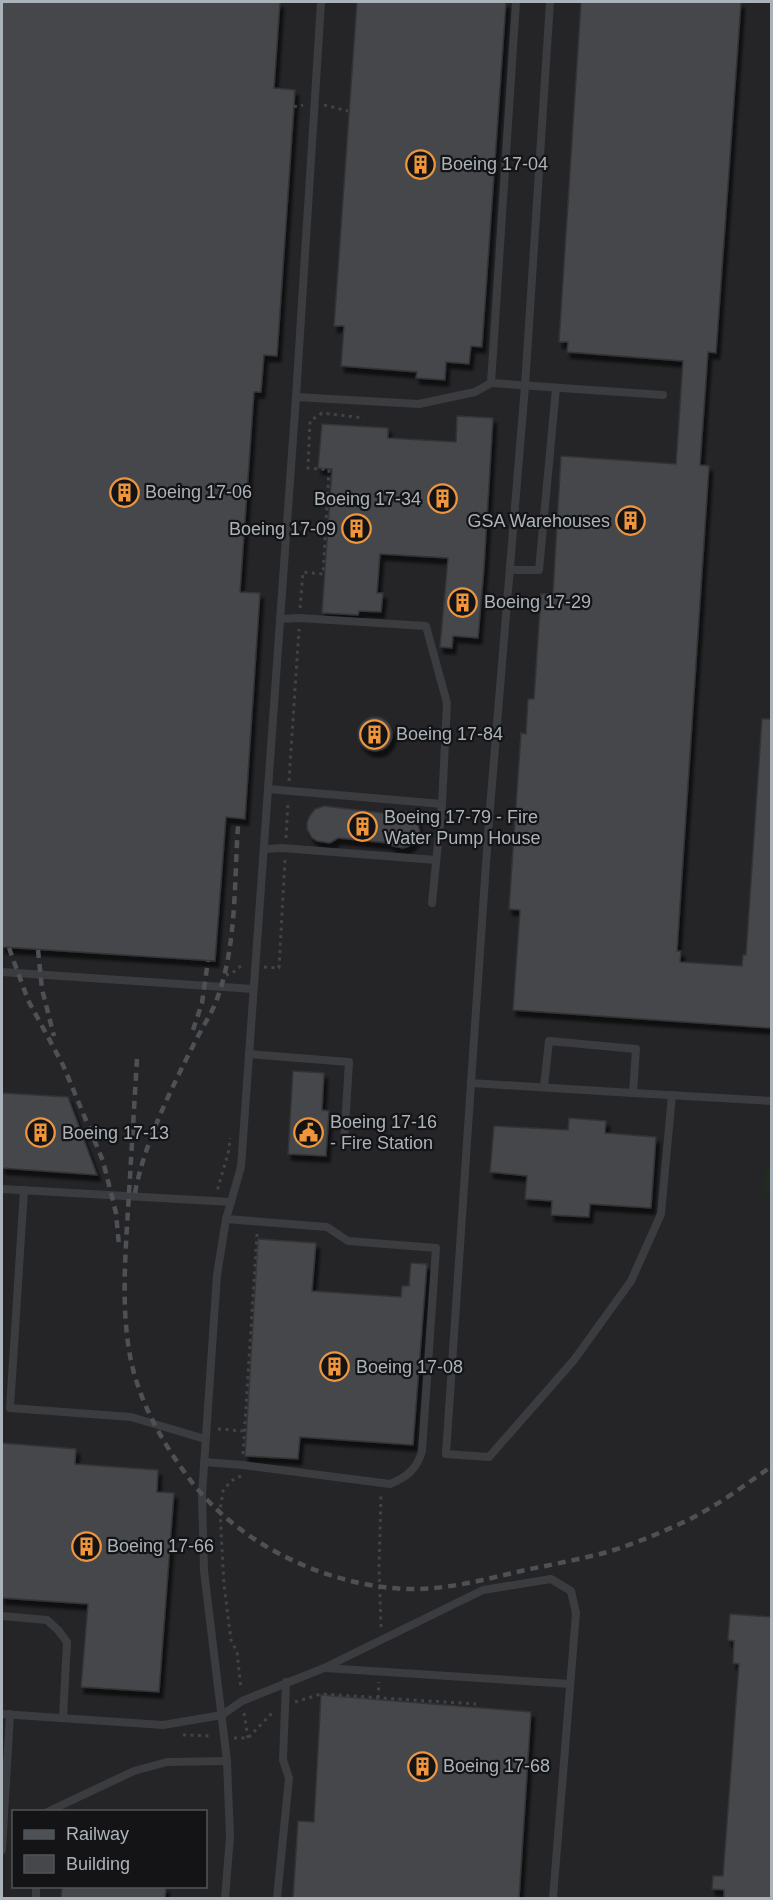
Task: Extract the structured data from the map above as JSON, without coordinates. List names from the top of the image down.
{
  "places": {
    "building": [
      "Boeing 17-04",
      "Boeing 17-06",
      "Boeing 17-34",
      "GSA Warehouses",
      "Boeing 17-09",
      "Boeing 17-29",
      "Boeing 17-84",
      "Boeing 17-79 - Fire Water Pump House",
      "Boeing 17-13",
      "Boeing 17-08",
      "Boeing 17-66",
      "Boeing 17-68"
    ],
    "public building": ["Boeing 17-16 - Fire Station"]
  },
  "legend": ["Railway", "Building"]
}
